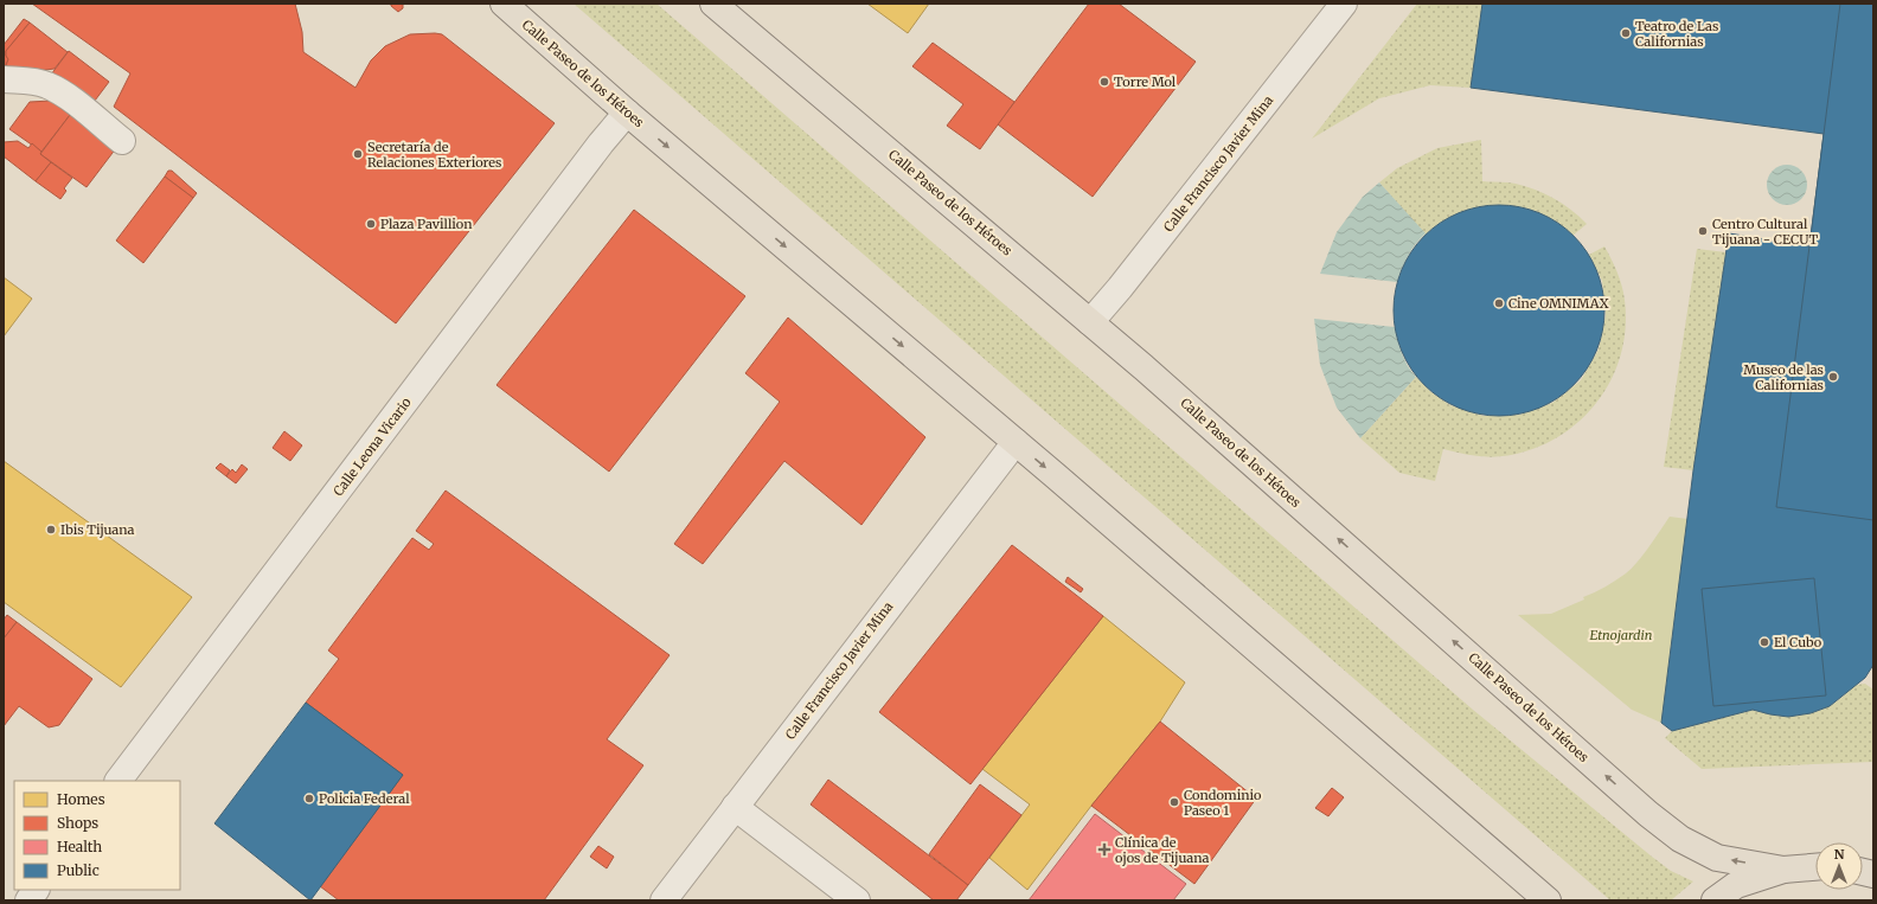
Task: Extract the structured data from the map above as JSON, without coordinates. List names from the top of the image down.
{
  "streets": {
    "main road": ["Calle Paseo de los Héroes"],
    "street": ["Calle Francisco Javier Mina", "Calle Leona Vicario"]
  },
  "crossings": [
    ["Calle Paseo de los Héroes", "Calle Francisco Javier Mina"],
    ["Calle Paseo de los Héroes", "Calle Leona Vicario"]
  ],
  "parks": ["Etnojardin"],
  "places": {
    "other": [
      "Teatro de Las Californias",
      "Torre Mol",
      "Secretaría de Relaciones Exteriores",
      "Plaza Pavillion",
      "Centro Cultural Tijuana - CECUT",
      "Cine OMNIMAX",
      "Museo de las Californias",
      "Ibis Tijuana",
      "El Cubo",
      "Policia Federal",
      "Condominio Paseo 1"
    ],
    "health": ["Clínica de ojos de Tijuana"]
  },
  "legend": [
    "Homes",
    "Shops",
    "Health",
    "Public"
  ],
  "north": "top"
}
